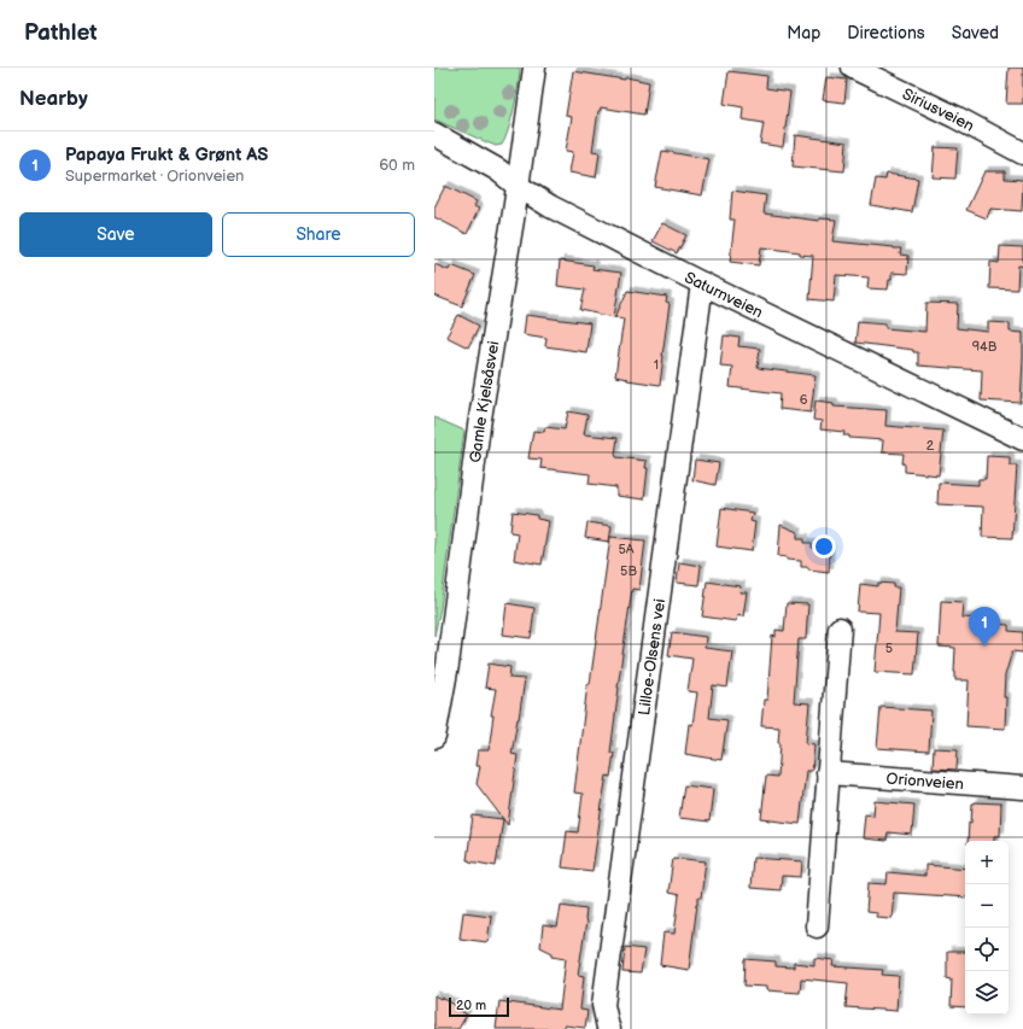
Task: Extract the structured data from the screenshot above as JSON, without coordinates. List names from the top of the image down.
{
  "streets": {
    "street": [
      "Siriusveien",
      "Saturnveien",
      "Gamle Kjelsåsvei",
      "Lilloe-Olsens vei",
      "Orionveien"
    ]
  },
  "crossings": [
    ["Saturnveien", "Gamle Kjelsåsvei"],
    ["Saturnveien", "Lilloe-Olsens vei"]
  ],
  "house_numbers": [
    "94B",
    "1",
    "6",
    "2",
    "5A",
    "5B",
    "5"
  ],
  "scale_bar": "20 m",
  "page": {
    "header": "Pathlet",
    "nav": ["Map", "Directions", "Saved"],
    "heading": "Nearby",
    "list": [
      {
        "mark": "1",
        "name": "Papaya Frukt & Grønt AS",
        "note": "Supermarket · Orionveien",
        "value": "60 m"
      }
    ],
    "buttons": ["Save", "Share"],
    "pins": "1",
    "map_buttons": ["+", "−"],
    "scale": "20 m"
  }
}
